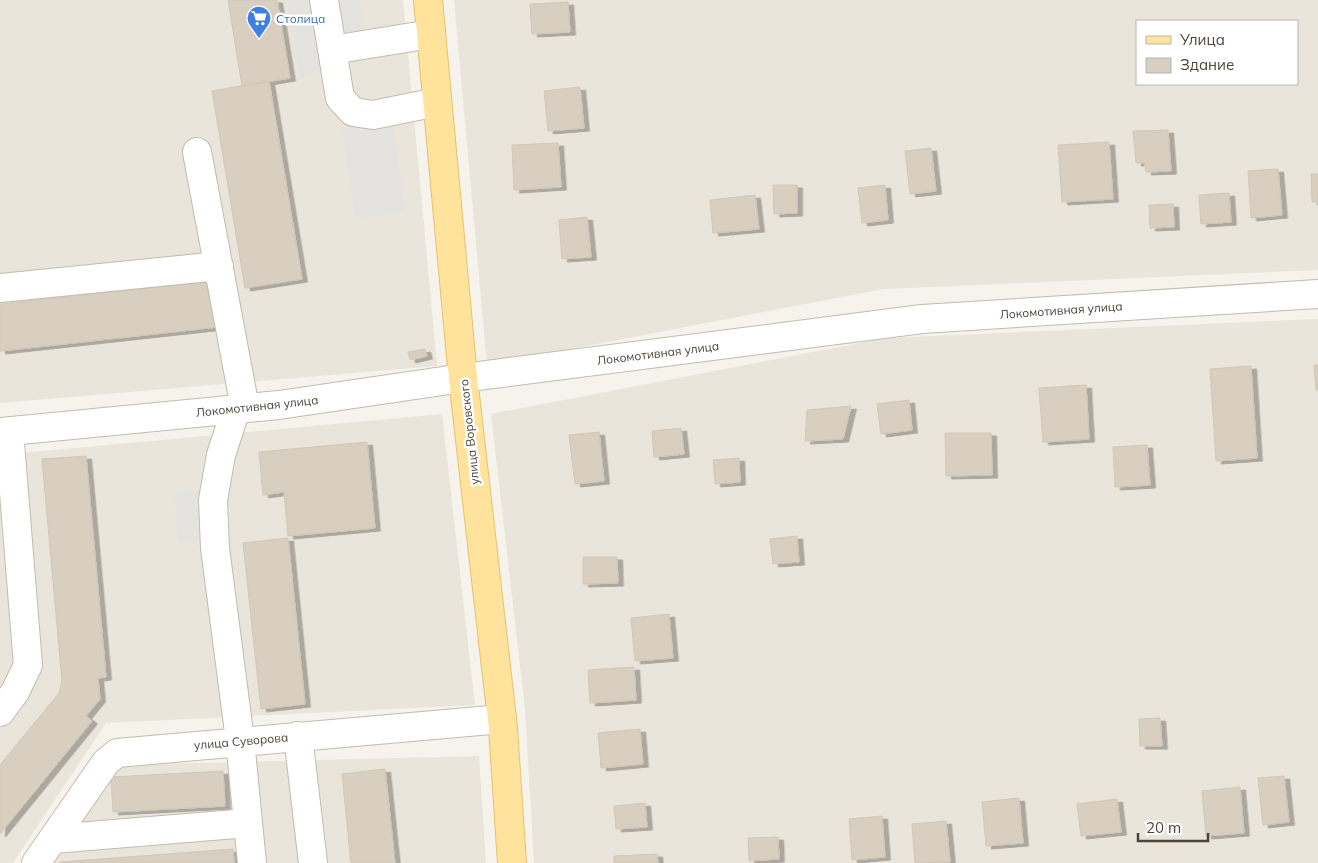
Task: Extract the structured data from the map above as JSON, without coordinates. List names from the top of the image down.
{
  "streets": {
    "main road": ["улица Воровского"],
    "street": ["Локомотивная улица", "улица Суворова"]
  },
  "crossings": [
    ["Локомотивная улица", "улица Воровского"],
    ["улица Воровского", "улица Суворова"]
  ],
  "places": {
    "supermarket": ["Столица"]
  },
  "legend": ["Улица", "Здание"],
  "scale_bar": "20 m"
}
